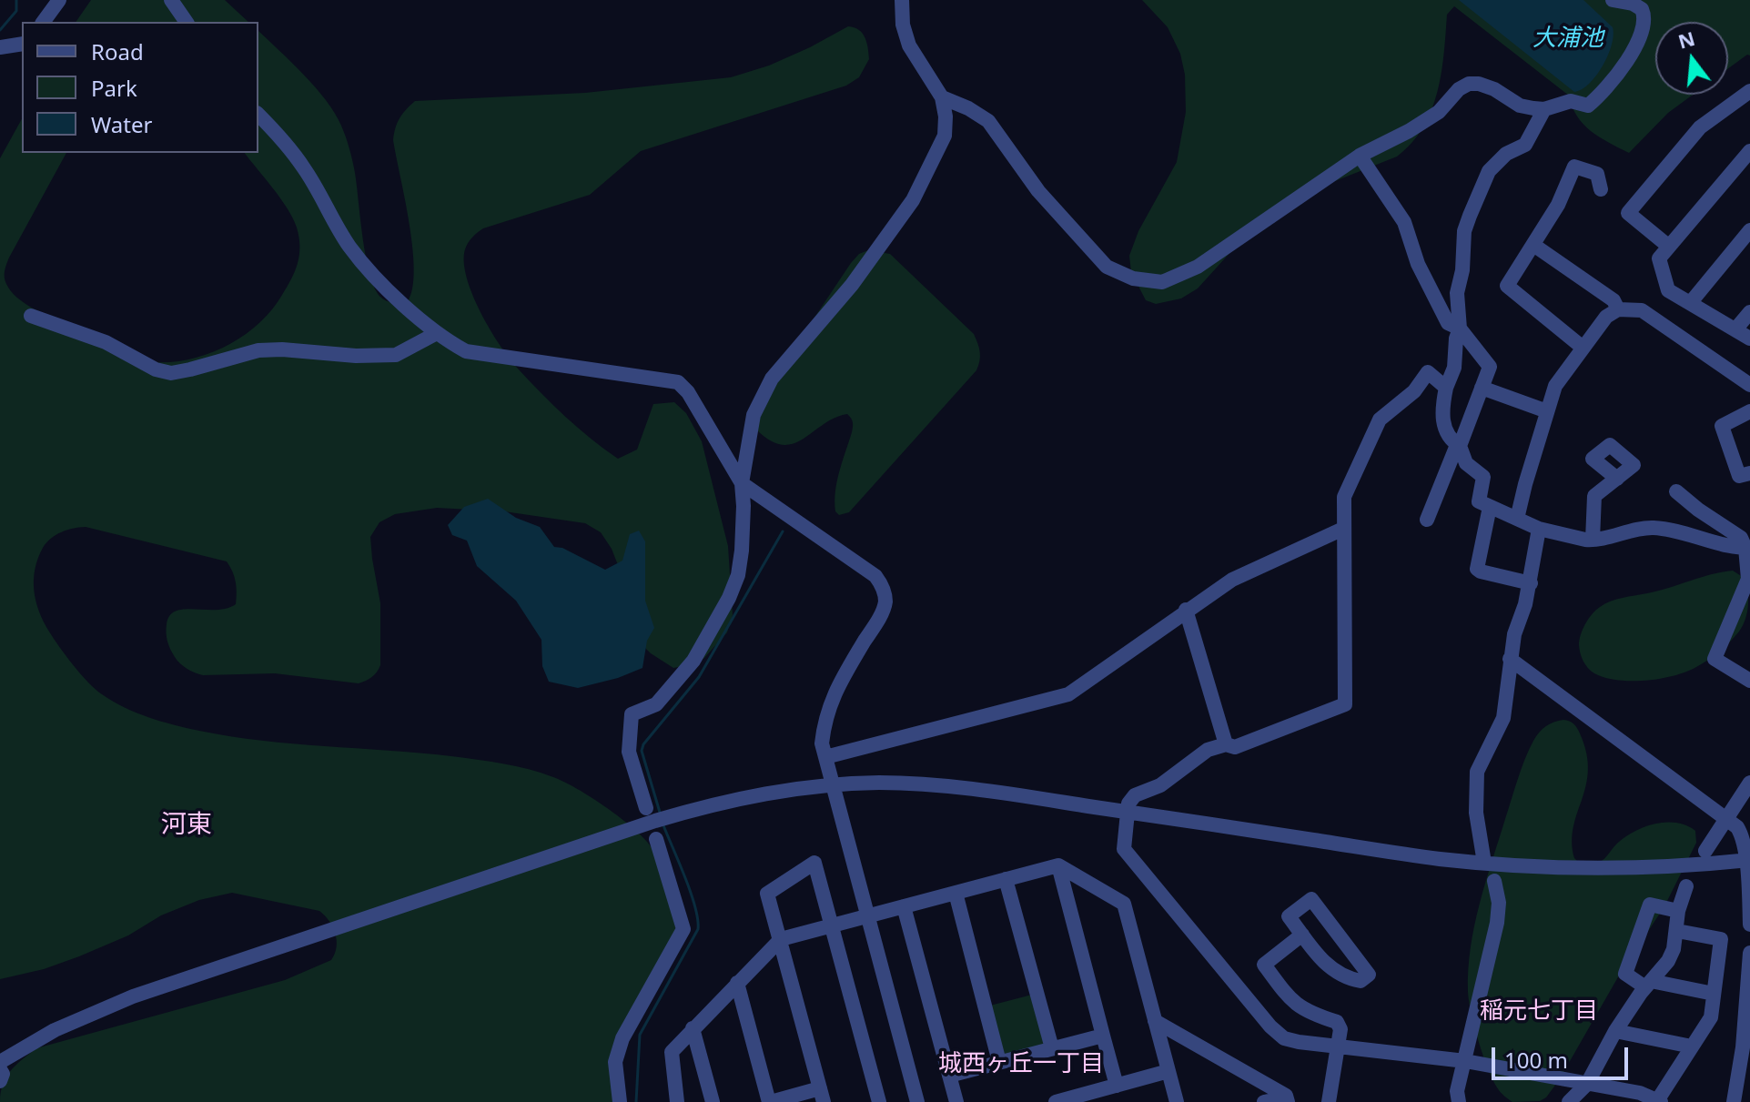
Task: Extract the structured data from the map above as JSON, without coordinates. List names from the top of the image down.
{
  "districts": ["河東", "稲元七丁目", "城西ヶ丘一丁目"],
  "water": ["大浦池"],
  "legend": ["Road", "Park", "Water"],
  "scale_bar": "100 m",
  "north": "top"
}
